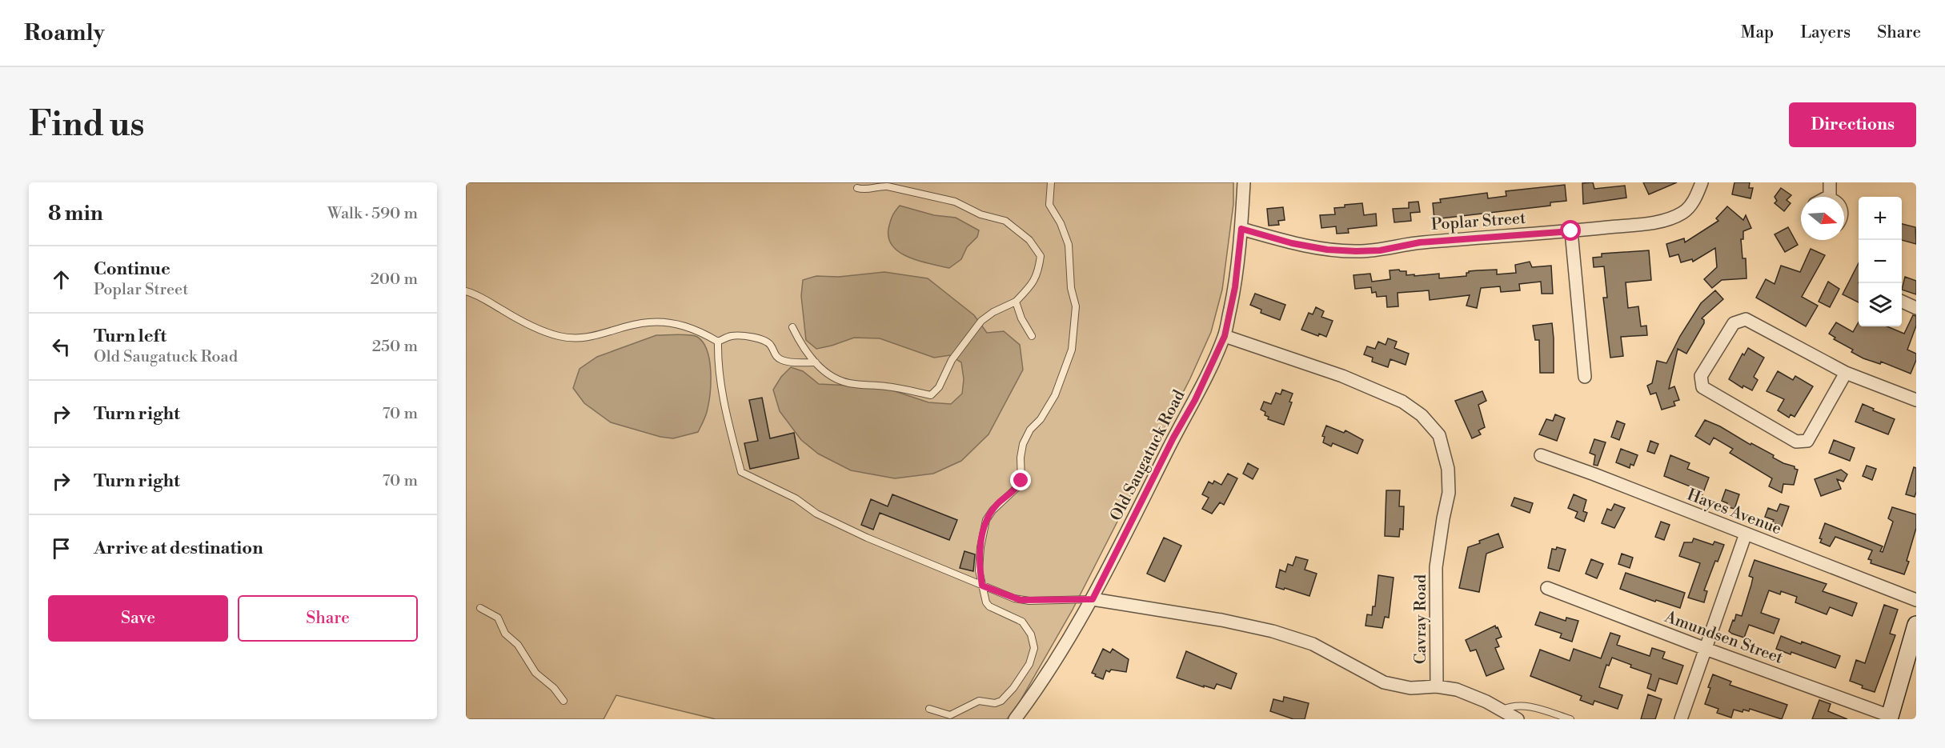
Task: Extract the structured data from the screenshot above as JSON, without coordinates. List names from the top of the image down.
{
  "streets": {
    "street": [
      "Poplar Street",
      "Old Saugatuck Road",
      "Hayes Avenue",
      "Cavray Road",
      "Amundsen Street"
    ]
  },
  "crossings": [
    ["Poplar Street", "Old Saugatuck Road"],
    ["Old Saugatuck Road", "Cavray Road"]
  ],
  "north": "right",
  "page": {
    "header": "Roamly",
    "nav": ["Map", "Layers", "Share"],
    "buttons": [
      "Directions",
      ["Save", "Share"]
    ],
    "title": "Find us",
    "heading": ["8 min", "Walk · 590 m"],
    "map_buttons": ["+", "−"],
    "list": [
      ["Continue", "Poplar Street", "200 m"],
      ["Turn left", "Old Saugatuck Road", "250 m"],
      ["Turn right", "70 m"],
      ["Turn right", "70 m"],
      "Arrive at destination"
    ]
  }
}
